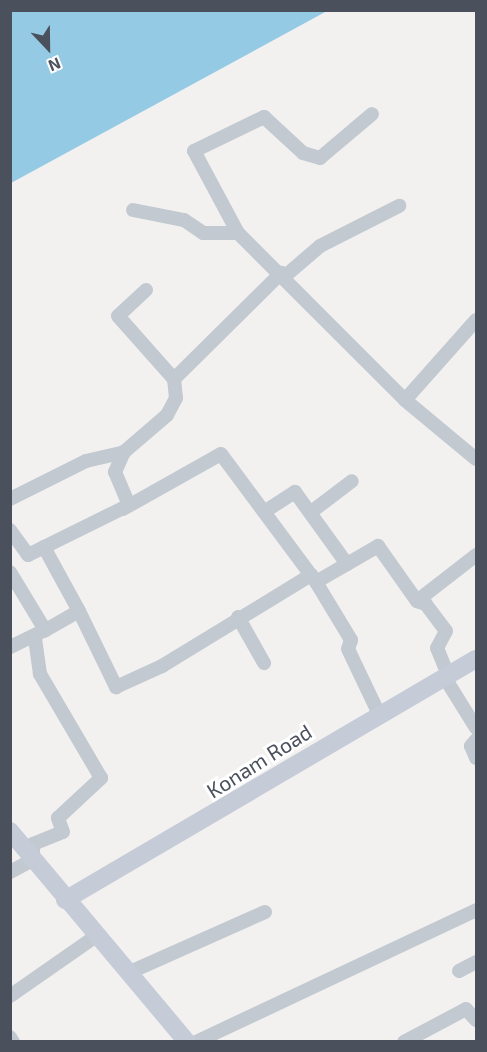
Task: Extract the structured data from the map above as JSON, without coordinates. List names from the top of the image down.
{
  "streets": {
    "street": ["Konam Road"]
  },
  "north": "bottom"
}
